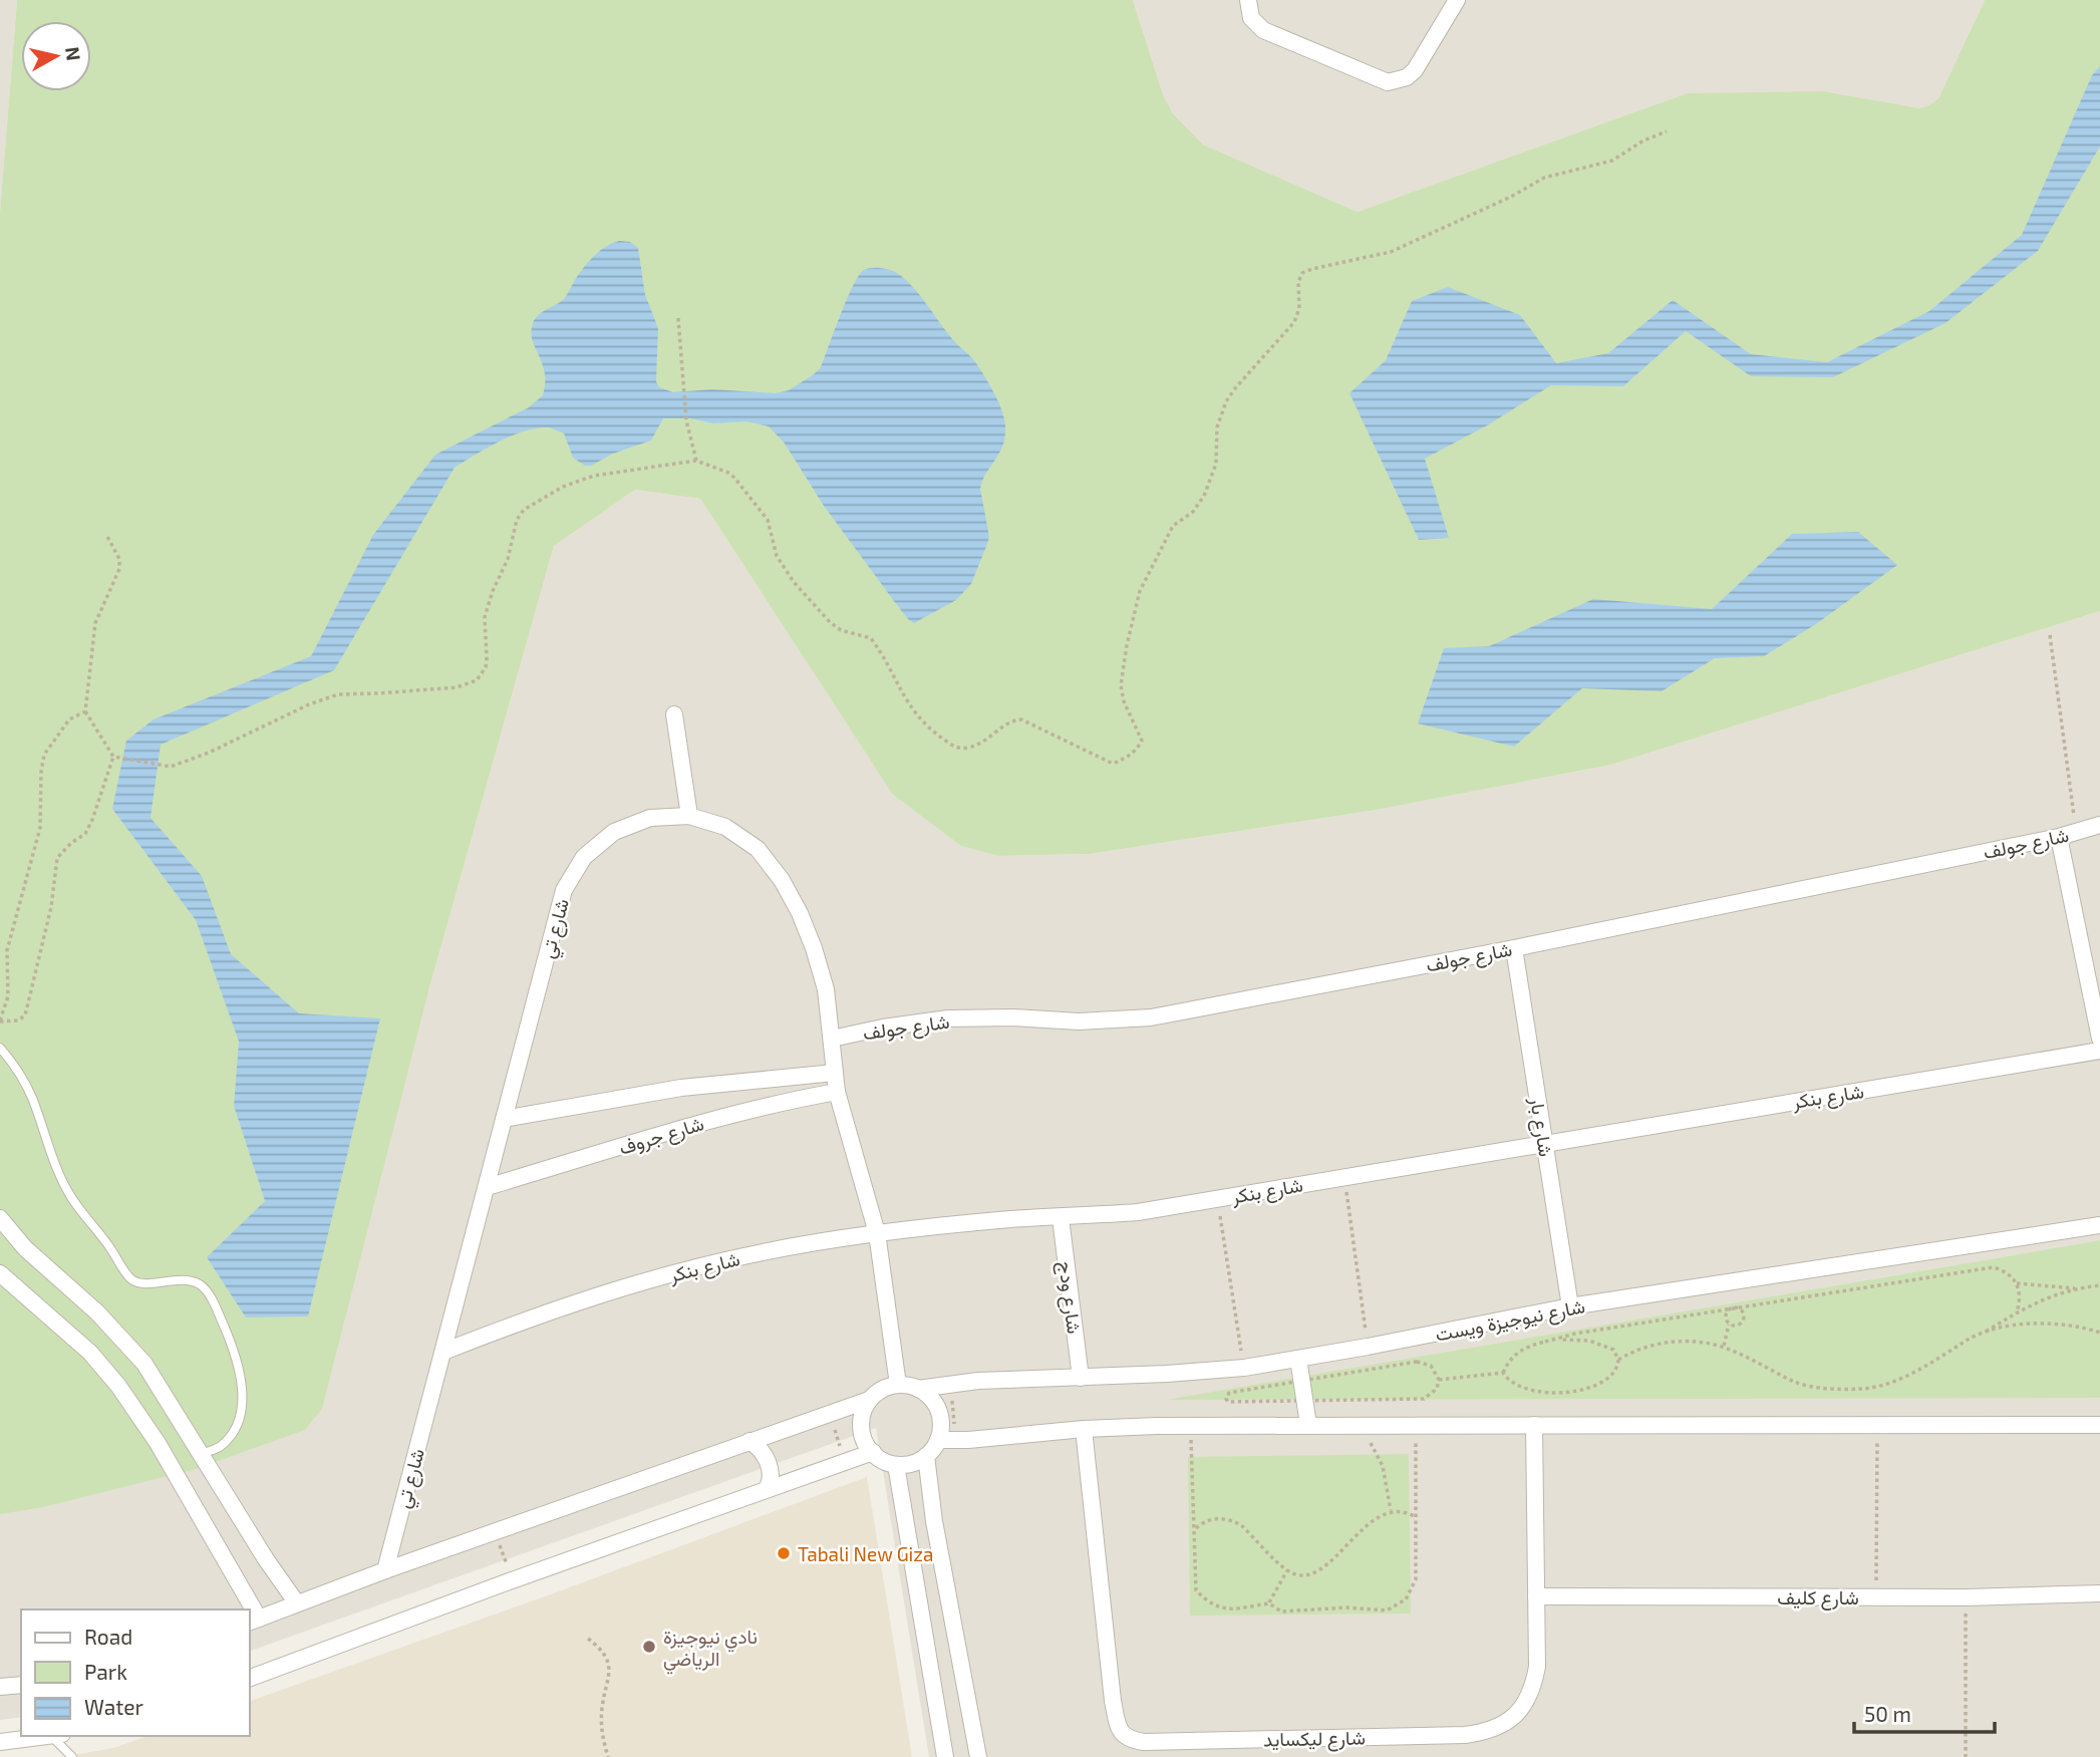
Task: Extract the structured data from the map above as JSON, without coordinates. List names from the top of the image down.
{
  "streets": {
    "street": [
      "شارع جولف",
      "شارع تي",
      "شارع بنكر",
      "شارع بار",
      "شارع جروف",
      "شارع ودج",
      "شارع نيوجيزة ويست",
      "شارع كليف",
      "شارع ليكسايد"
    ]
  },
  "crossings": [
    ["شارع جولف", "شارع تي"],
    ["شارع جولف", "شارع بار"],
    ["شارع تي", "شارع بنكر"],
    ["شارع تي", "شارع جروف"],
    ["شارع تي", "شارع نيوجيزة ويست"],
    ["شارع بنكر", "شارع بار"],
    ["شارع بنكر", "شارع ودج"],
    ["شارع بار", "شارع نيوجيزة ويست"],
    ["شارع ودج", "شارع نيوجيزة ويست"],
    ["شارع كليف", "شارع ليكسايد"]
  ],
  "places": ["Tabali New Giza", "نادي نيوجيزة الرياضي"],
  "legend": ["Road", "Park", "Water"],
  "scale_bar": "50 m",
  "north": "right"
}
